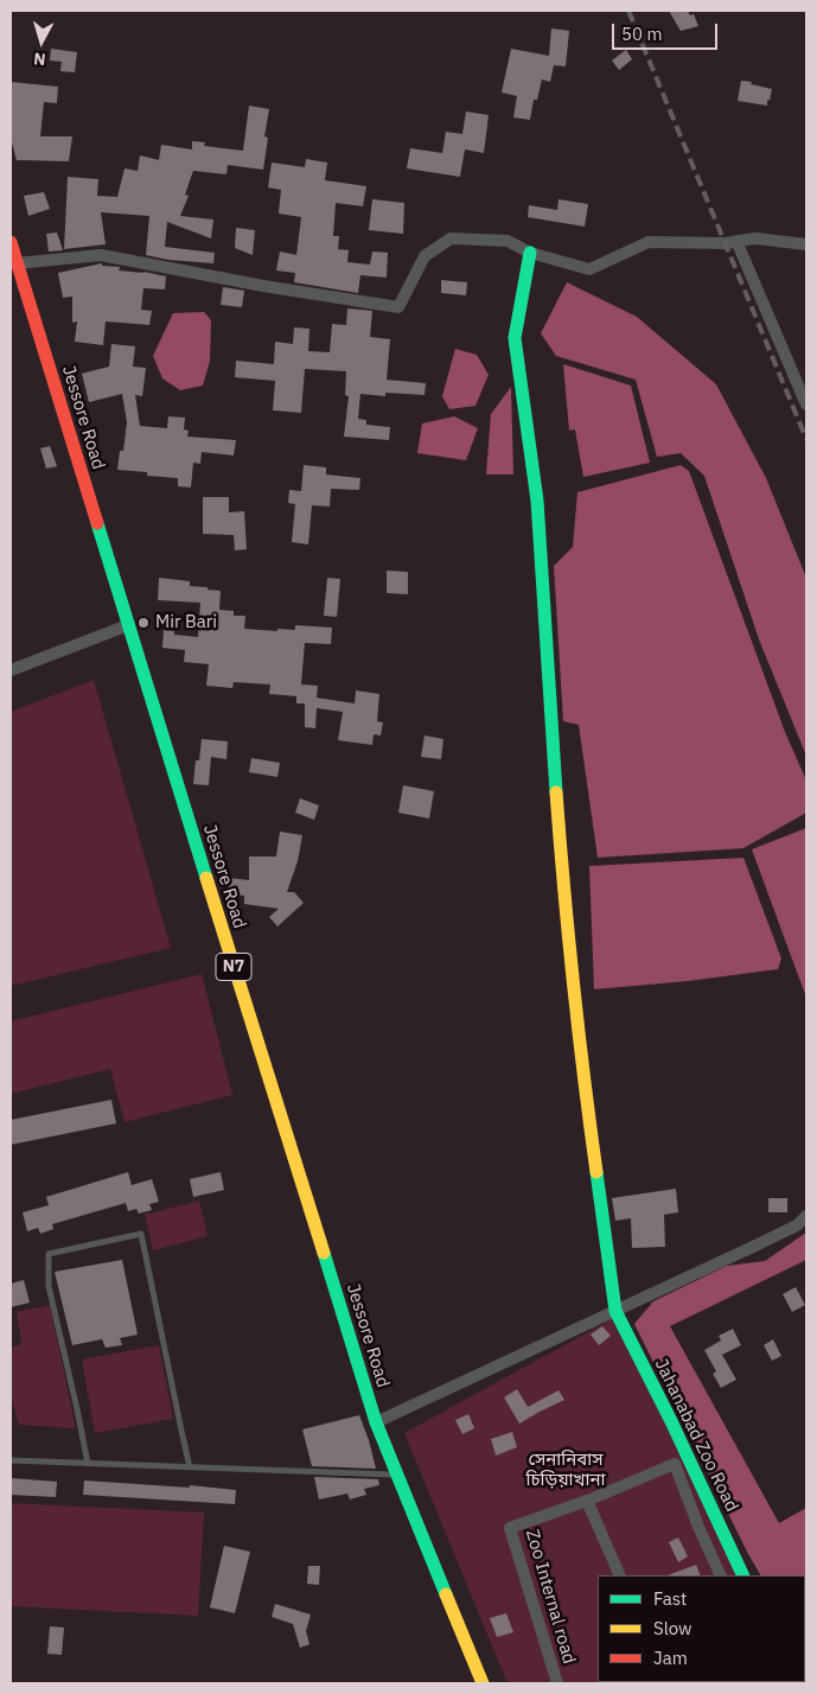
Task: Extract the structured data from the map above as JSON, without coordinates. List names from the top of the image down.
{
  "streets": {
    "main road": ["Jessore Road", "N7", "Jahanabad Zoo Road"],
    "street": ["Zoo Internal road"]
  },
  "parks": ["সেনানিবাস চিড়িয়াখানা"],
  "places": ["Mir Bari"],
  "legend": ["Fast", "Slow", "Jam"],
  "scale_bar": "50 m",
  "north": "bottom"
}
